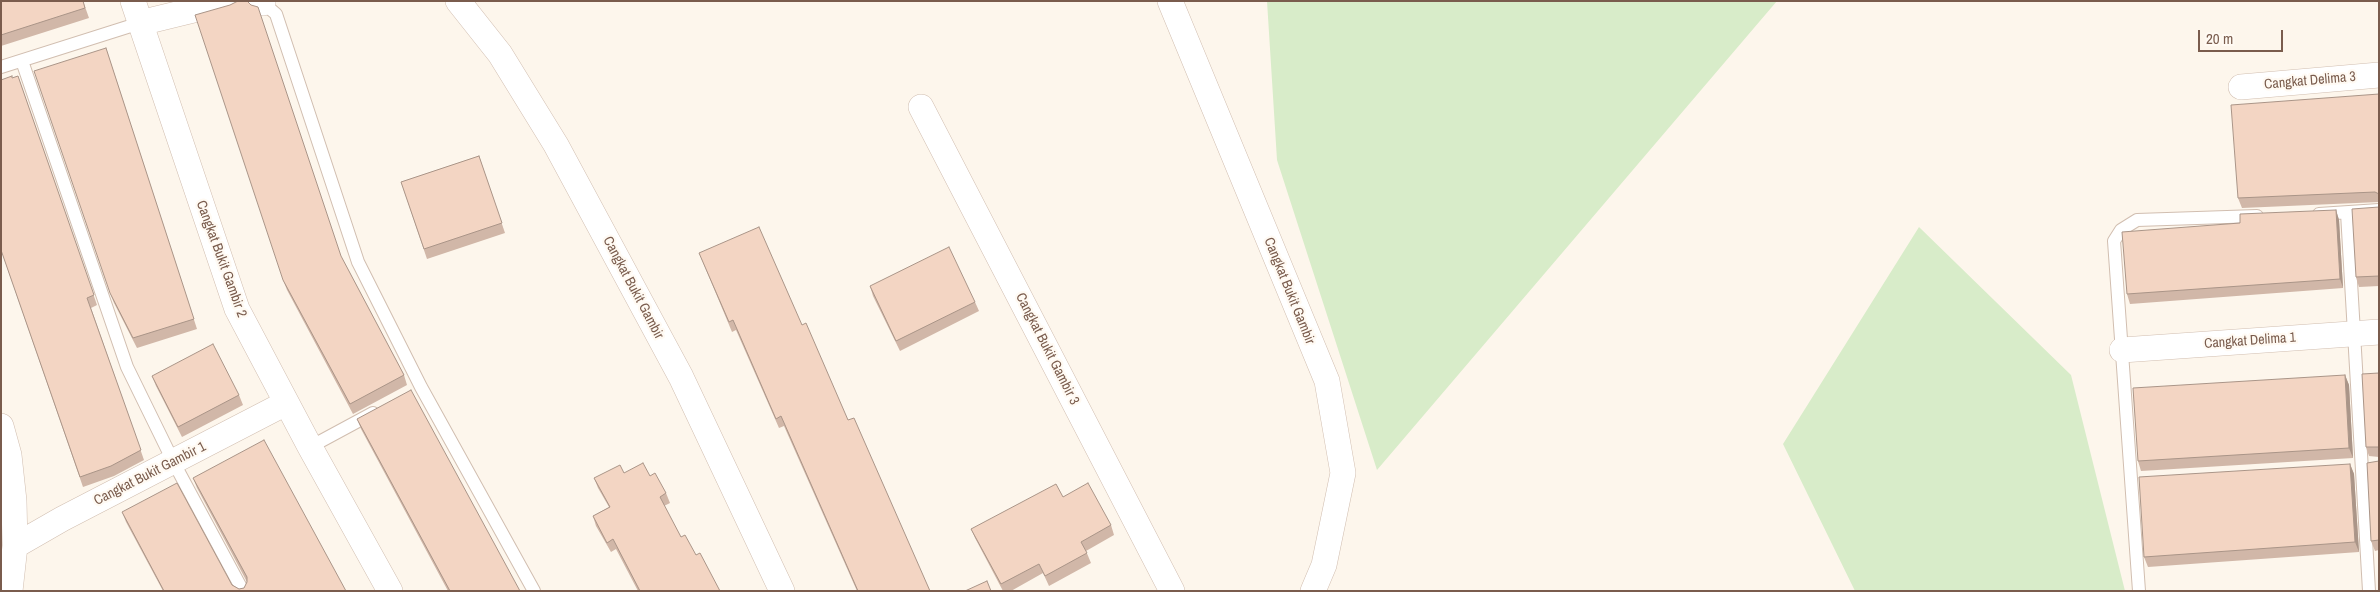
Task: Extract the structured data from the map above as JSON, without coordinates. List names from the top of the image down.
{
  "streets": {
    "street": [
      "Cangkat Delima 3",
      "Cangkat Bukit Gambir 2",
      "Cangkat Bukit Gambir",
      "Cangkat Delima 1",
      "Cangkat Bukit Gambir 3",
      "Cangkat Bukit Gambir 1"
    ]
  },
  "crossings": [
    ["Cangkat Bukit Gambir 2", "Cangkat Bukit Gambir 1"]
  ],
  "scale_bar": "20 m"
}
